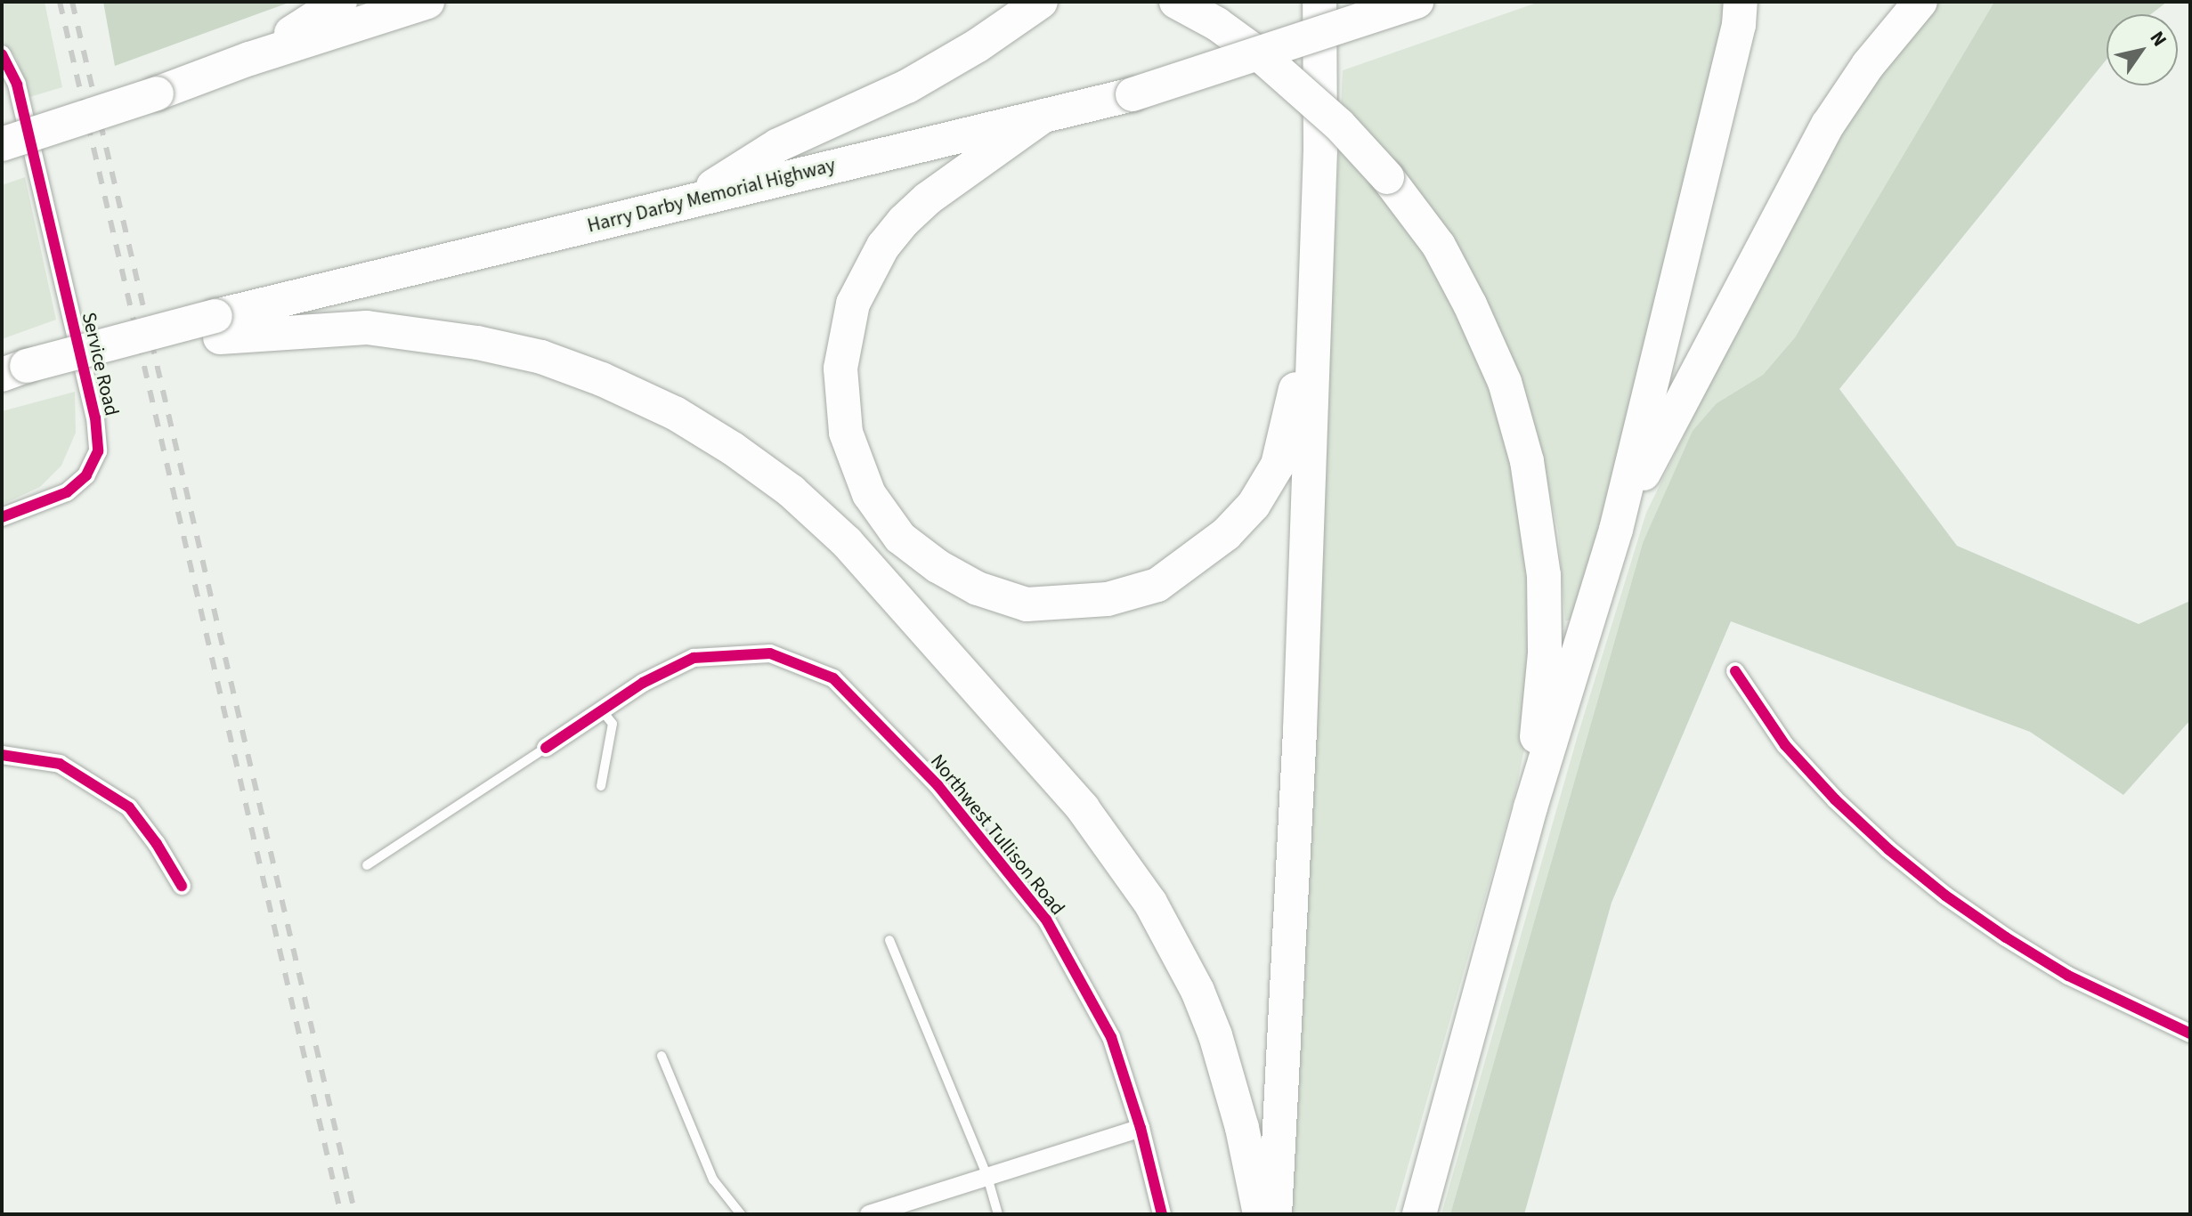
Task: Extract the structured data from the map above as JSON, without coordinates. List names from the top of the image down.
{
  "streets": {
    "highway": ["Harry Darby Memorial Highway"],
    "street": ["Service Road", "Northwest Tullison Road"]
  },
  "north": "top right"
}
